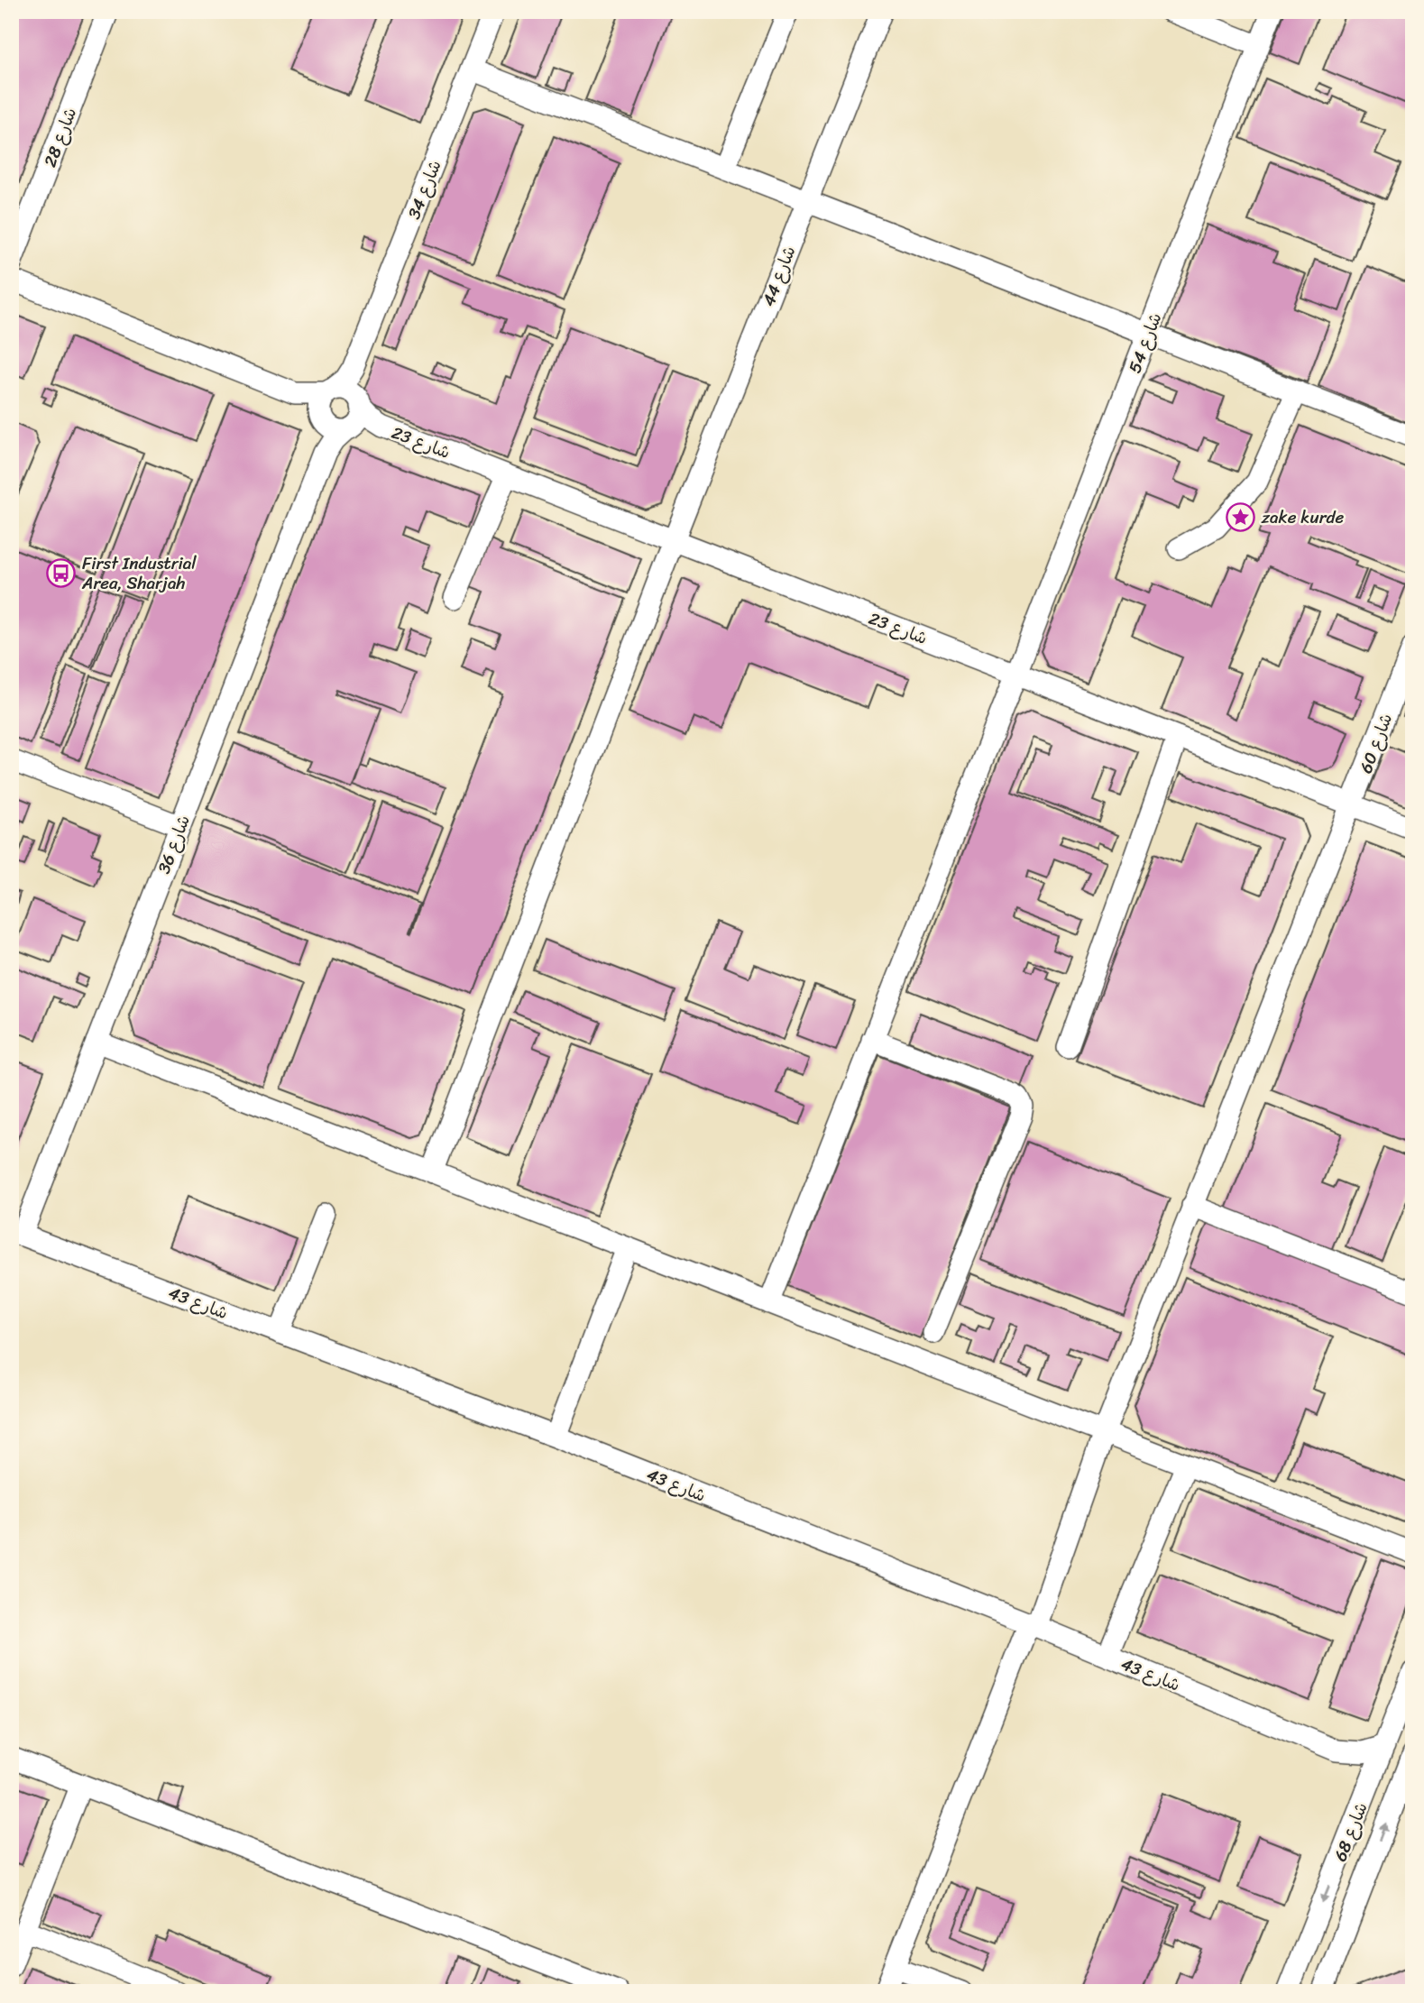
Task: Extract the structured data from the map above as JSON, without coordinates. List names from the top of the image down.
{
  "streets": {
    "street": [
      "شارع 28",
      "شارع 34",
      "شارع 44",
      "شارع 54",
      "شارع 23",
      "شارع 60",
      "شارع 36",
      "شارع 43",
      "شارع 68"
    ]
  },
  "crossings": [
    ["شارع 34", "شارع 23"],
    ["شارع 34", "شارع 36"],
    ["شارع 44", "شارع 23"],
    ["شارع 54", "شارع 23"],
    ["شارع 23", "شارع 60"],
    ["شارع 23", "شارع 36"],
    ["شارع 60", "شارع 43"],
    ["شارع 36", "شارع 43"],
    ["شارع 43", "شارع 68"]
  ],
  "places": {
    "place": ["zake kurde"],
    "bus stop": ["First Industrial Area, Sharjah"]
  }
}
